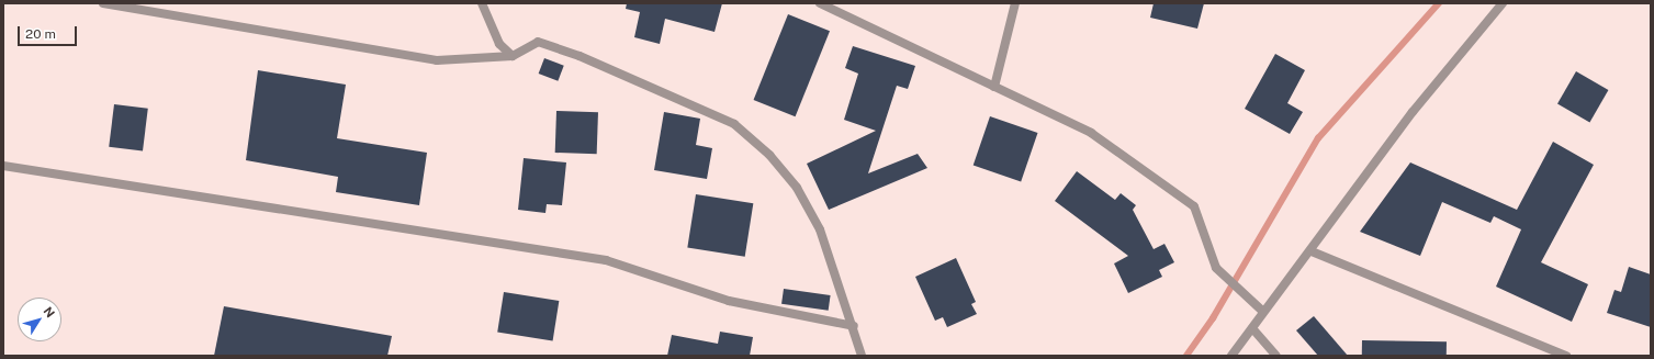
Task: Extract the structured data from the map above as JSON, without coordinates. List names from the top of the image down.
{
  "scale_bar": "20 m",
  "north": "top right"
}
